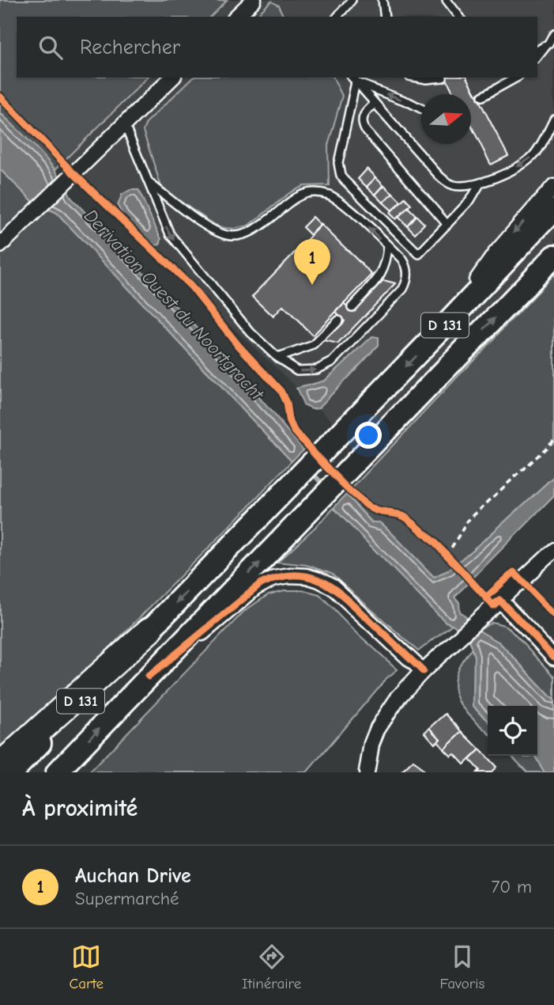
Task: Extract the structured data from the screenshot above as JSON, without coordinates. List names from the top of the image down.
{
  "streets": {
    "main road": ["D 131"]
  },
  "water": ["Derivation Ouest du Noortgracht"],
  "north": "right",
  "page": {
    "search": "Rechercher",
    "pins": "1",
    "heading": "À proximité",
    "list": [
      {
        "mark": "1",
        "name": "Auchan Drive",
        "note": "Supermarché",
        "value": "70 m"
      }
    ],
    "nav": ["Carte", "Itinéraire", "Favoris"]
  }
}
